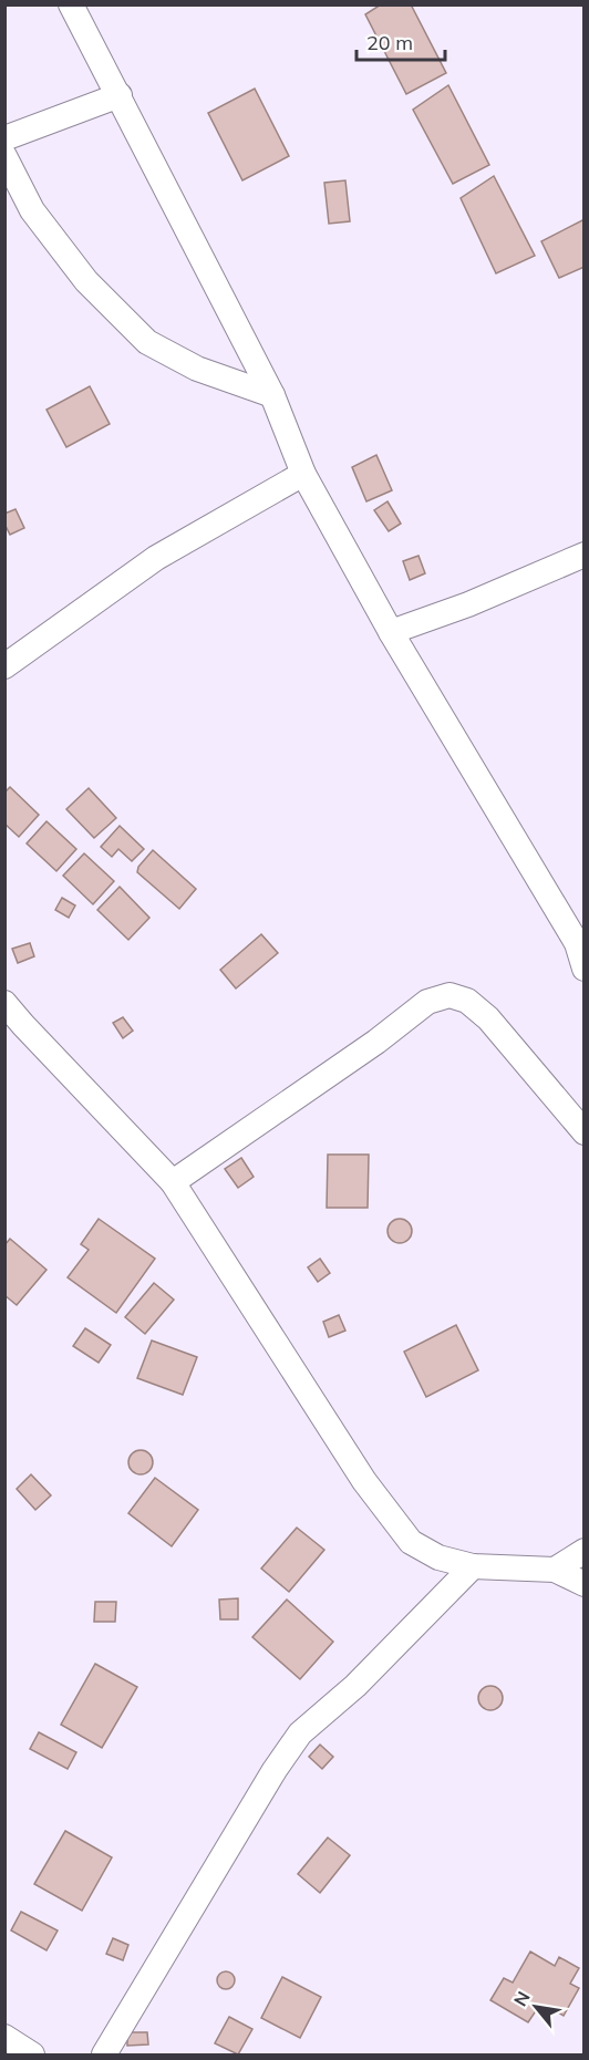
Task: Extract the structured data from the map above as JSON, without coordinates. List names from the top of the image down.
{
  "scale_bar": "20 m",
  "north": "top left"
}
